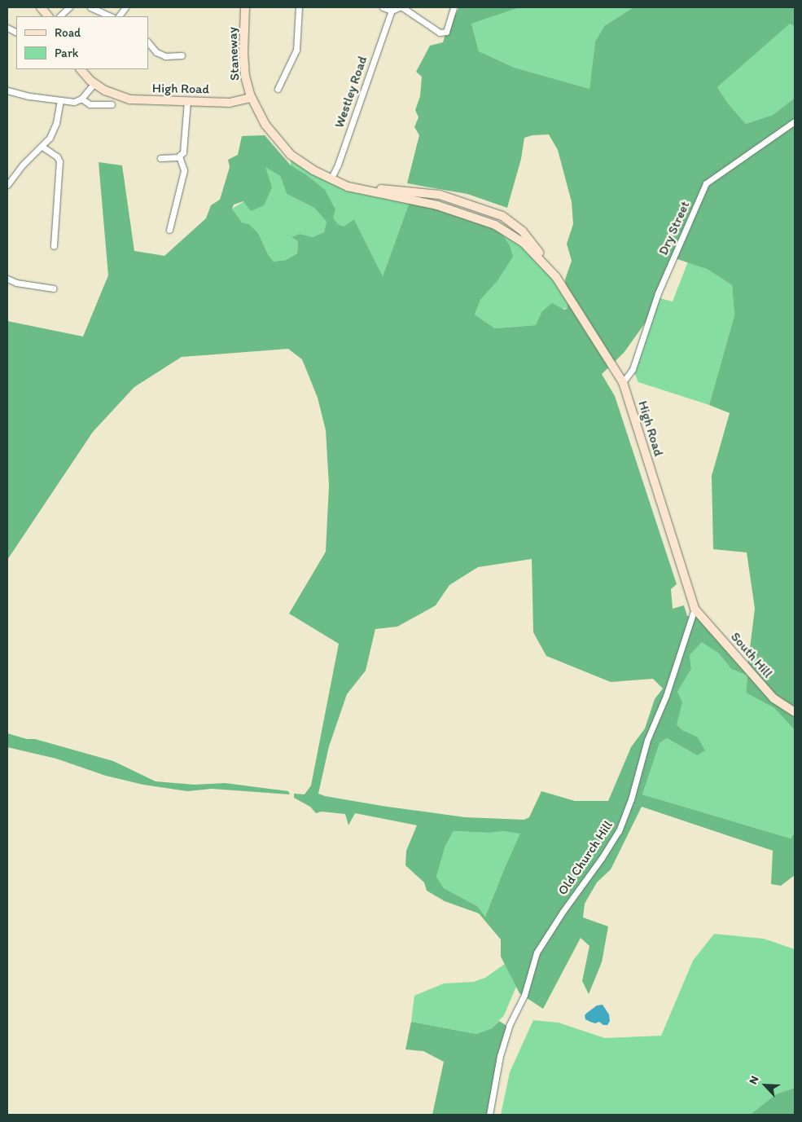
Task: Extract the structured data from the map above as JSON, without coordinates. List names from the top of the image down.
{
  "streets": {
    "main road": ["Staneway", "High Road", "South Hill"],
    "street": ["Westley Road", "Dry Street", "Old Church Hill"]
  },
  "crossings": [
    ["Staneway", "High Road"],
    ["High Road", "Westley Road"],
    ["High Road", "Dry Street"],
    ["High Road", "South Hill"],
    ["High Road", "Old Church Hill"],
    ["South Hill", "Old Church Hill"]
  ],
  "legend": ["Road", "Park"],
  "north": "top left"
}
